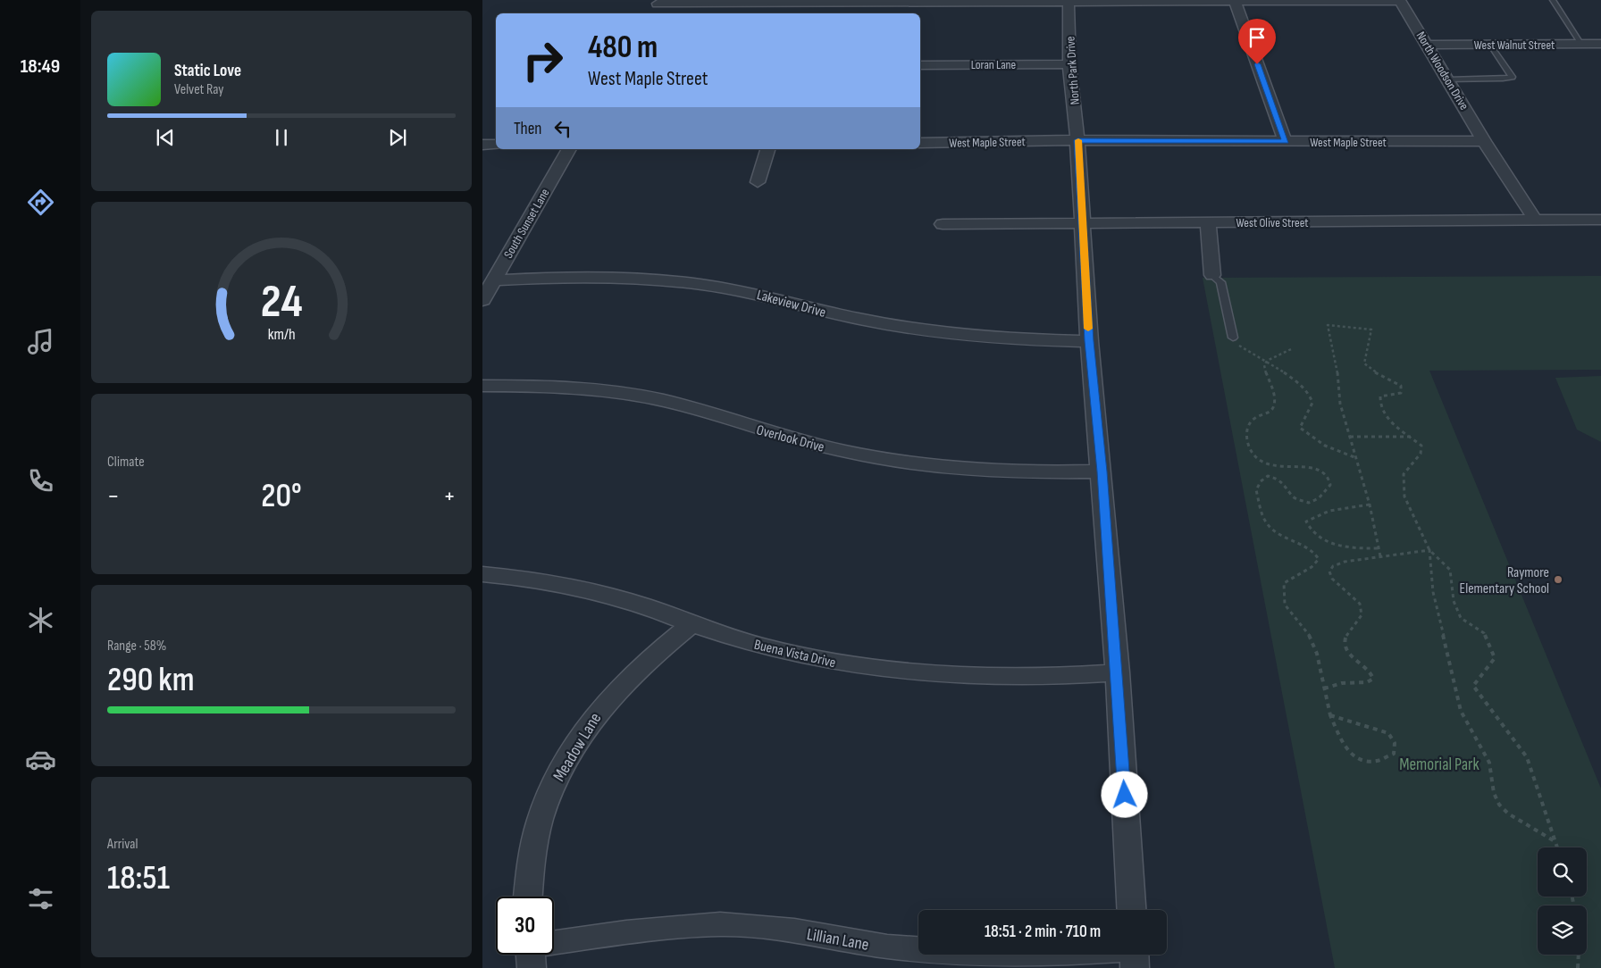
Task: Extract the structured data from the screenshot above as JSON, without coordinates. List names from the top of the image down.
{
  "streets": {
    "street": [
      "West Walnut Street",
      "Loran Lane",
      "North Park Drive",
      "North Woodson Drive",
      "West Maple Street",
      "West Olive Street",
      "South Sunset Lane",
      "Lakeview Drive",
      "Overlook Drive",
      "Buena Vista Drive",
      "Meadow Lane",
      "Lillian Lane"
    ]
  },
  "crossings": [
    ["West Walnut Street", "North Woodson Drive"],
    ["Loran Lane", "North Park Drive"],
    ["North Park Drive", "West Maple Street"],
    ["North Park Drive", "West Olive Street"],
    ["North Park Drive", "Lakeview Drive"],
    ["North Park Drive", "Overlook Drive"],
    ["North Park Drive", "Buena Vista Drive"],
    ["North Woodson Drive", "West Maple Street"],
    ["North Woodson Drive", "West Olive Street"],
    ["South Sunset Lane", "Lakeview Drive"],
    ["Buena Vista Drive", "Meadow Lane"]
  ],
  "parks": ["Memorial Park"],
  "places": ["Raymore Elementary School"],
  "page": {
    "tabs": "18:49",
    "turn": ["480 m", "West Maple Street"],
    "song": ["Static Love", "Velvet Ray"],
    "then": "Then",
    "tile": [
      "Climate",
      ["Range · 58%", "290 km"],
      ["Arrival", "18:51"]
    ],
    "heat": ["−", "20°", "+"],
    "limit": "30",
    "trip": "18:51 · 2 min · 710 m",
    "gauge": ["24", "km/h"]
  }
}
